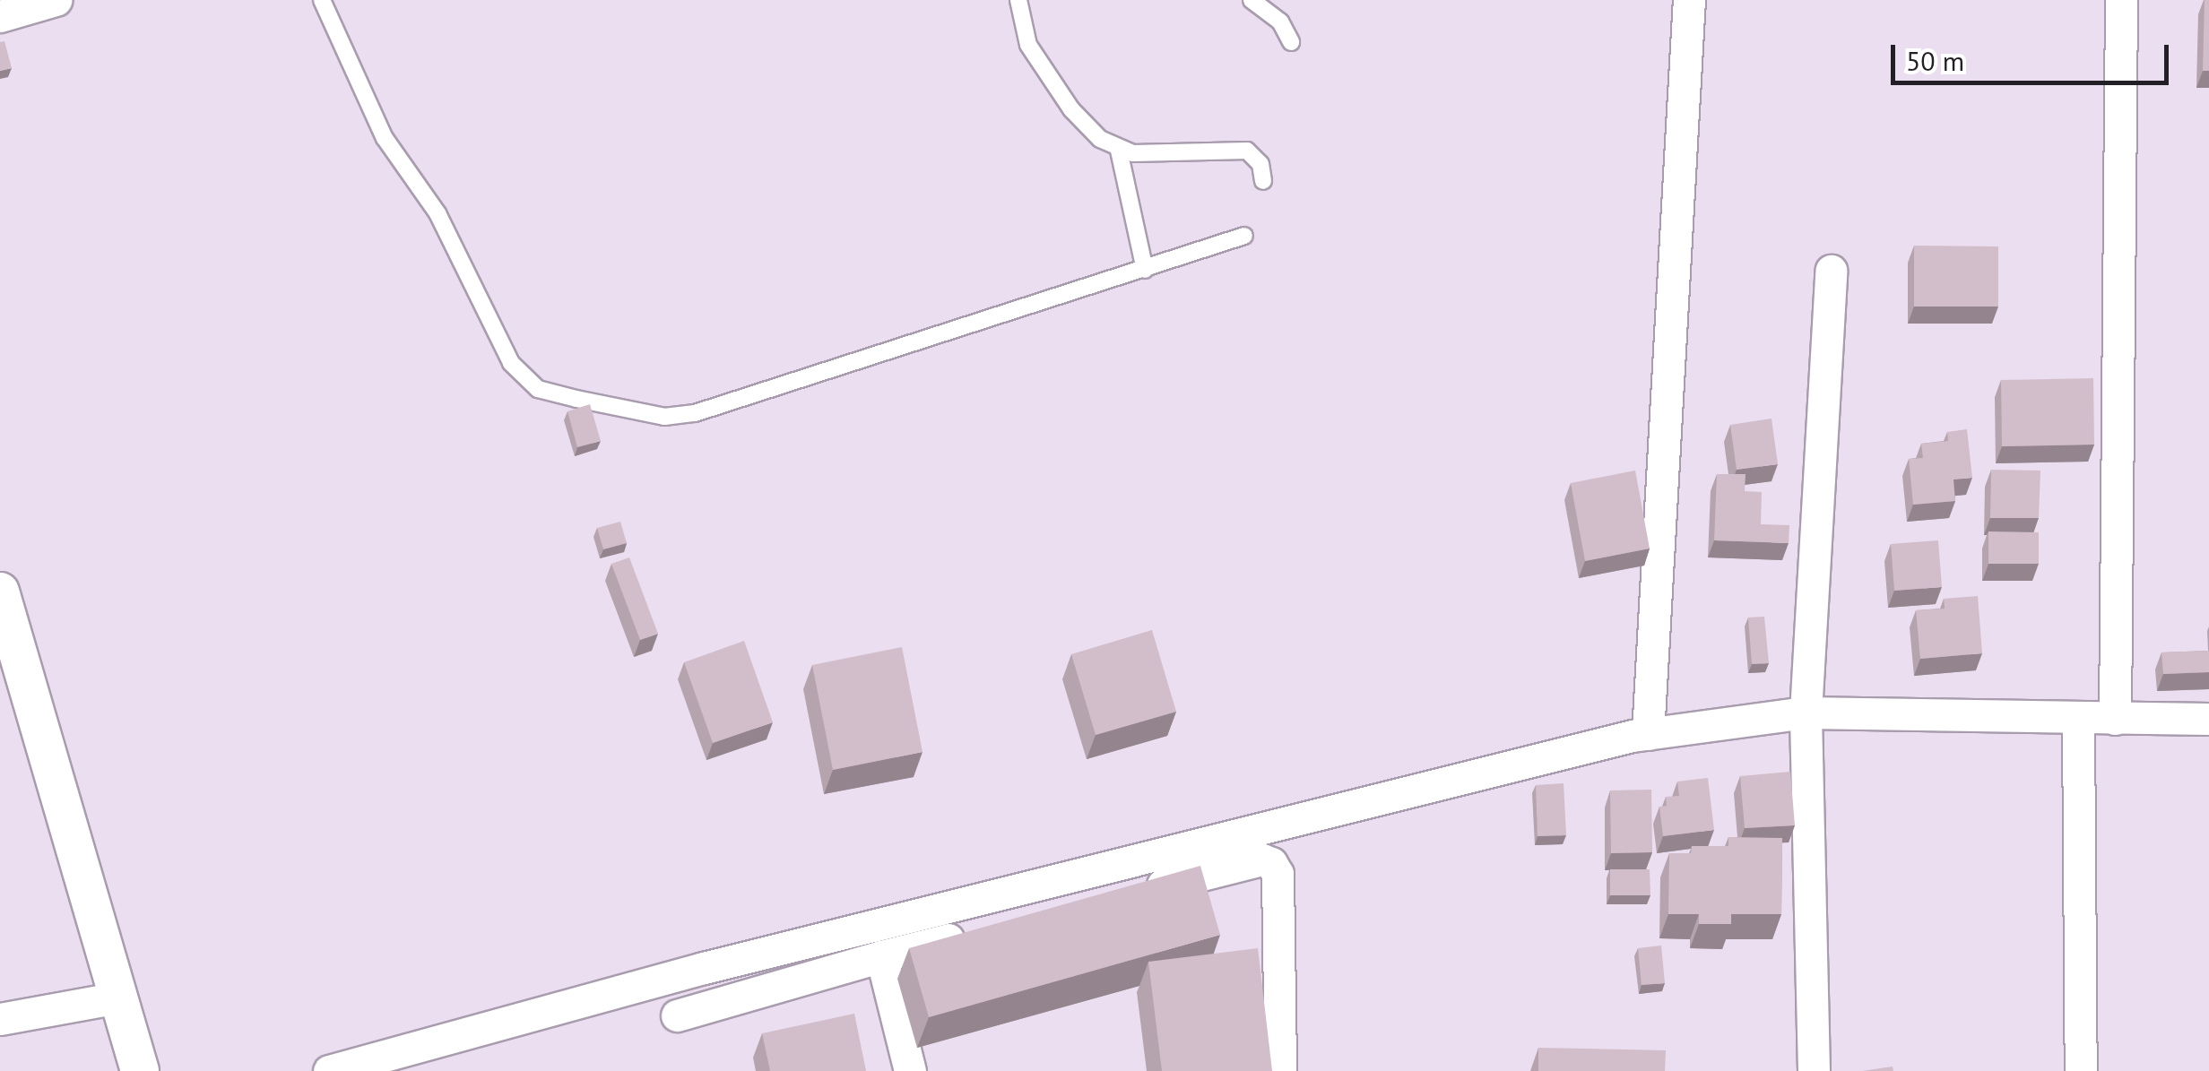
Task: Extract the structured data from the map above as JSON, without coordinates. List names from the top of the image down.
{
  "scale_bar": "50 m"
}
